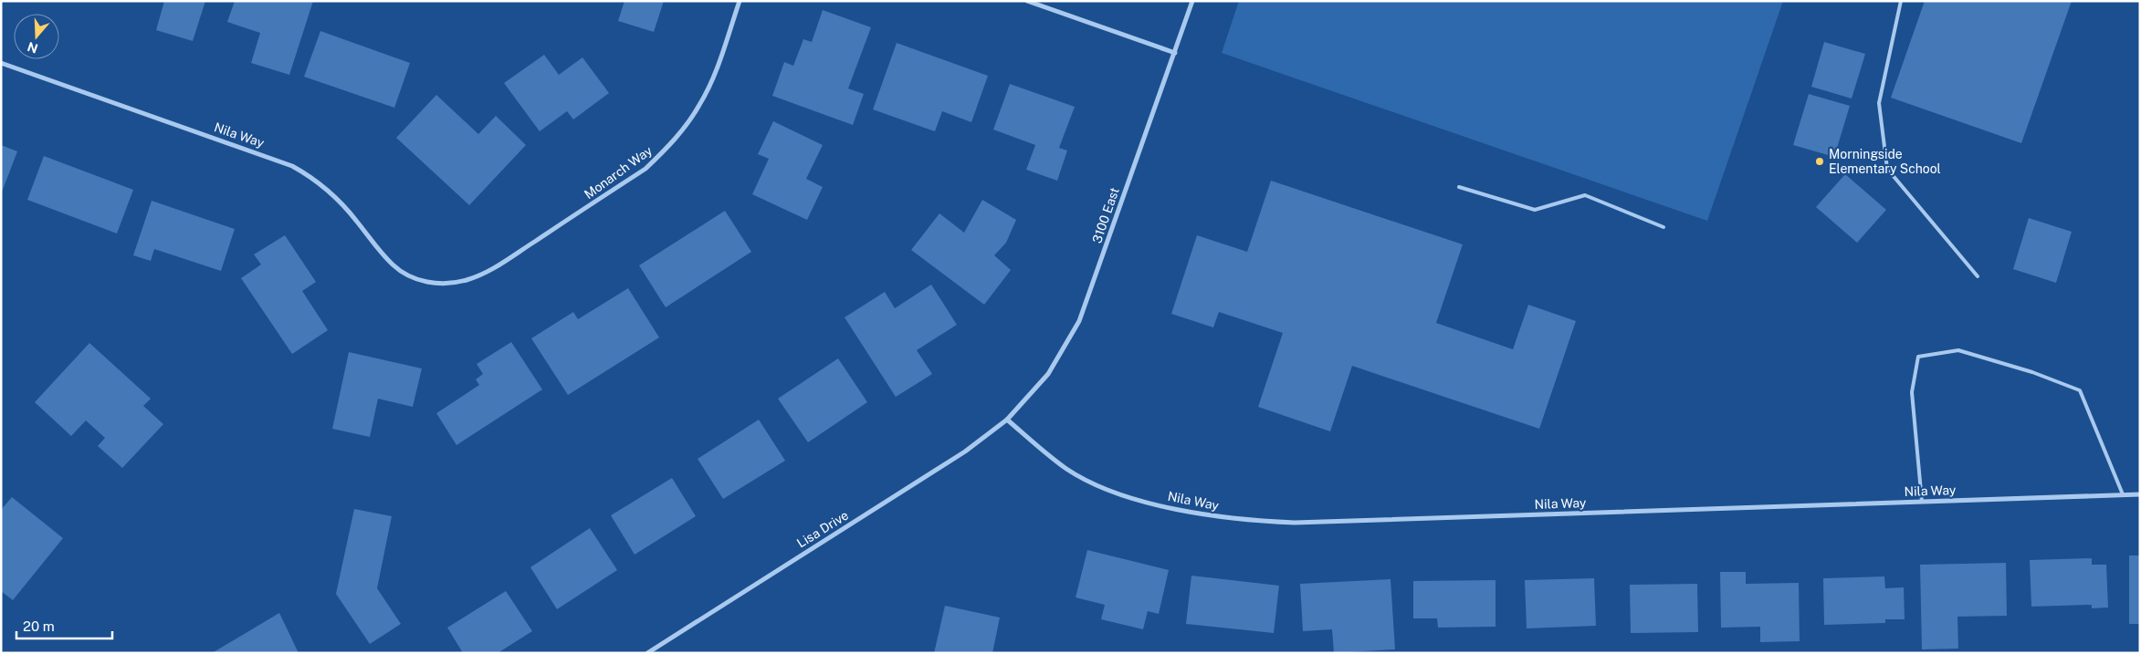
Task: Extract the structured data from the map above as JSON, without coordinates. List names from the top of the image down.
{
  "streets": {
    "street": [
      "Nila Way",
      "Monarch Way",
      "3100 East",
      "Lisa Drive"
    ]
  },
  "crossings": [
    ["Nila Way", "Monarch Way"],
    ["Nila Way", "3100 East"],
    ["Nila Way", "Lisa Drive"],
    ["3100 East", "Lisa Drive"]
  ],
  "places": ["Morningside Elementary School"],
  "scale_bar": "20 m",
  "north": "bottom"
}
